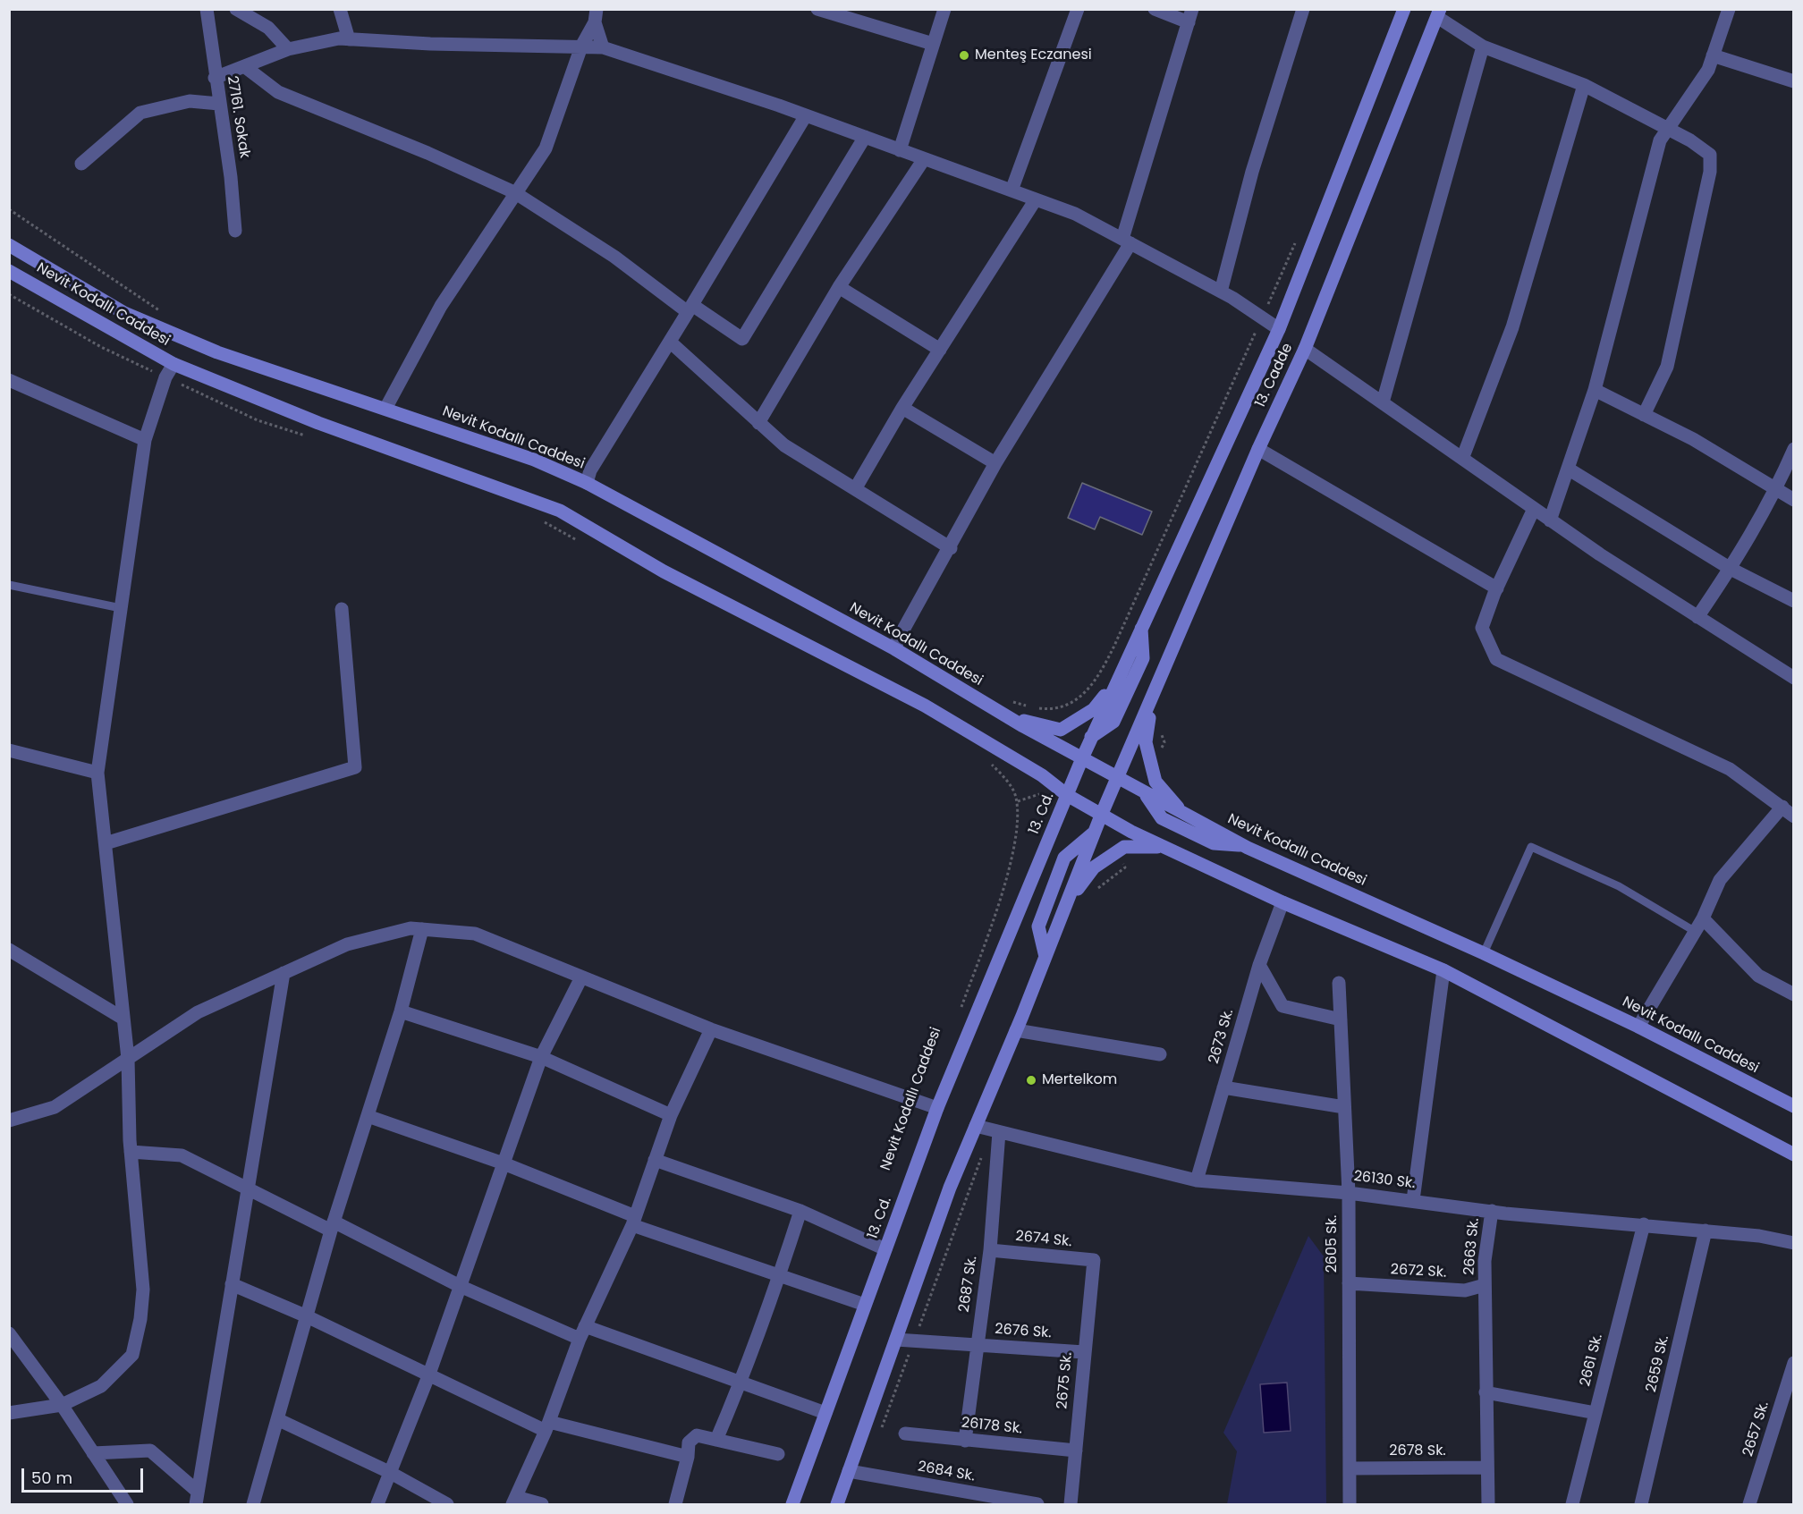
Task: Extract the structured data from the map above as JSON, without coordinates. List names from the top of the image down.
{
  "streets": {
    "main road": ["Nevit Kodallı Caddesi", "13. Cadde", "13. Cd."],
    "street": [
      "27161. Sokak",
      "2673 Sk.",
      "26130 Sk.",
      "2674 Sk.",
      "2605 Sk.",
      "2663 Sk.",
      "2672 Sk.",
      "2687 Sk.",
      "2676 Sk.",
      "2661 Sk.",
      "2659 Sk.",
      "2675 Sk.",
      "26178 Sk.",
      "2657 Sk.",
      "2678 Sk.",
      "2684 Sk."
    ]
  },
  "crossings": [
    ["Nevit Kodallı Caddesi", "13. Cadde"],
    ["Nevit Kodallı Caddesi", "13. Cd."],
    ["Nevit Kodallı Caddesi", "2673 Sk."],
    ["13. Cadde", "13. Cd."],
    ["2673 Sk.", "26130 Sk."],
    ["26130 Sk.", "2605 Sk."],
    ["26130 Sk.", "2663 Sk."],
    ["26130 Sk.", "2687 Sk."],
    ["26130 Sk.", "2661 Sk."],
    ["26130 Sk.", "2659 Sk."],
    ["2674 Sk.", "2687 Sk."],
    ["2674 Sk.", "2675 Sk."],
    ["2605 Sk.", "2672 Sk."],
    ["2605 Sk.", "2678 Sk."],
    ["2663 Sk.", "2672 Sk."],
    ["2663 Sk.", "2678 Sk."],
    ["2687 Sk.", "2676 Sk."],
    ["2687 Sk.", "26178 Sk."],
    ["2676 Sk.", "2675 Sk."],
    ["2675 Sk.", "26178 Sk."]
  ],
  "places": ["Menteş Eczanesi", "Mertelkom"],
  "scale_bar": "50 m"
}
